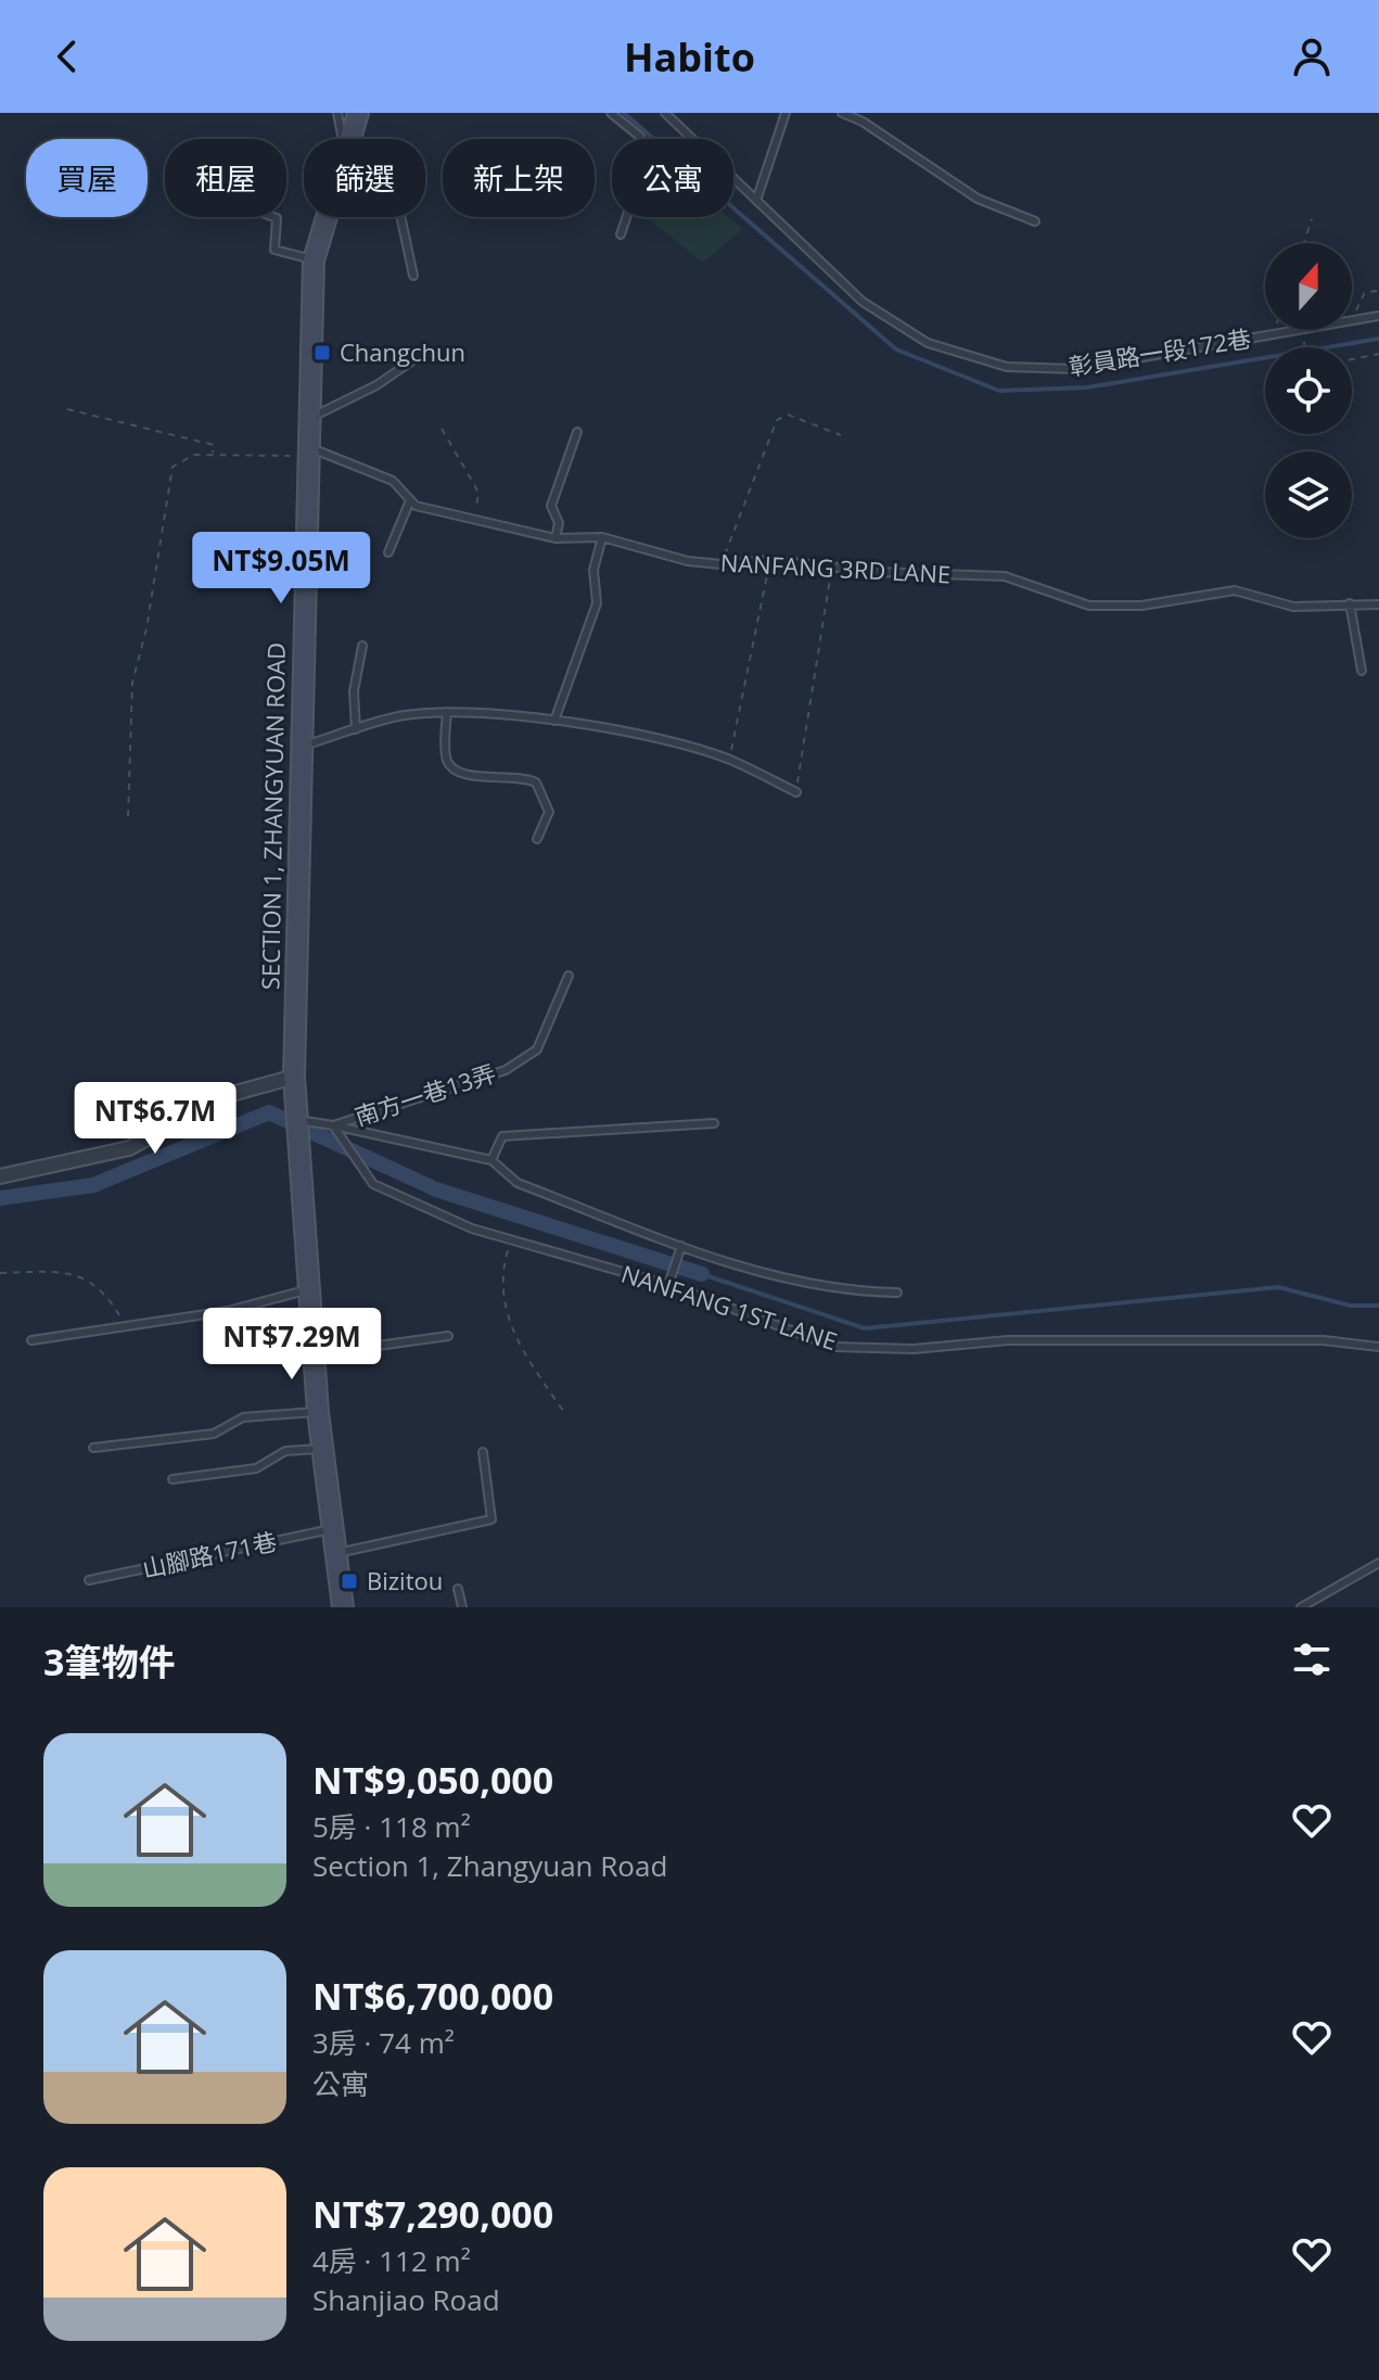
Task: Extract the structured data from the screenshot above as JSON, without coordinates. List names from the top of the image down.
{
  "streets": {
    "main road": ["SECTION 1, ZHANGYUAN ROAD"],
    "lane": [
      "彰員路一段172巷",
      "NANFANG 3RD LANE",
      "南方一巷13弄",
      "NANFANG 1ST LANE",
      "山腳路171巷"
    ]
  },
  "crossings": [
    ["NANFANG 3RD LANE", "SECTION 1, ZHANGYUAN ROAD"],
    ["SECTION 1, ZHANGYUAN ROAD", "NANFANG 1ST LANE"],
    ["SECTION 1, ZHANGYUAN ROAD", "山腳路171巷"],
    ["南方一巷13弄", "NANFANG 1ST LANE"]
  ],
  "places": {
    "transit": ["Changchun", "Bizitou"]
  },
  "north": "top",
  "page": {
    "header": "Habito",
    "chip": [
      "買屋",
      "租屋",
      "篩選",
      "新上架",
      "公寓"
    ],
    "price": ["NT$9.05M", "NT$6.7M", "NT$7.29M"],
    "heading": "3筆物件",
    "list": [
      {
        "name": "NT$9,050,000",
        "note": "5房 · 118 m² · Section 1, Zhangyuan Road"
      },
      {
        "name": "NT$6,700,000",
        "note": "3房 · 74 m² · 公寓"
      },
      {
        "name": "NT$7,290,000",
        "note": "4房 · 112 m² · Shanjiao Road"
      }
    ]
  }
}
